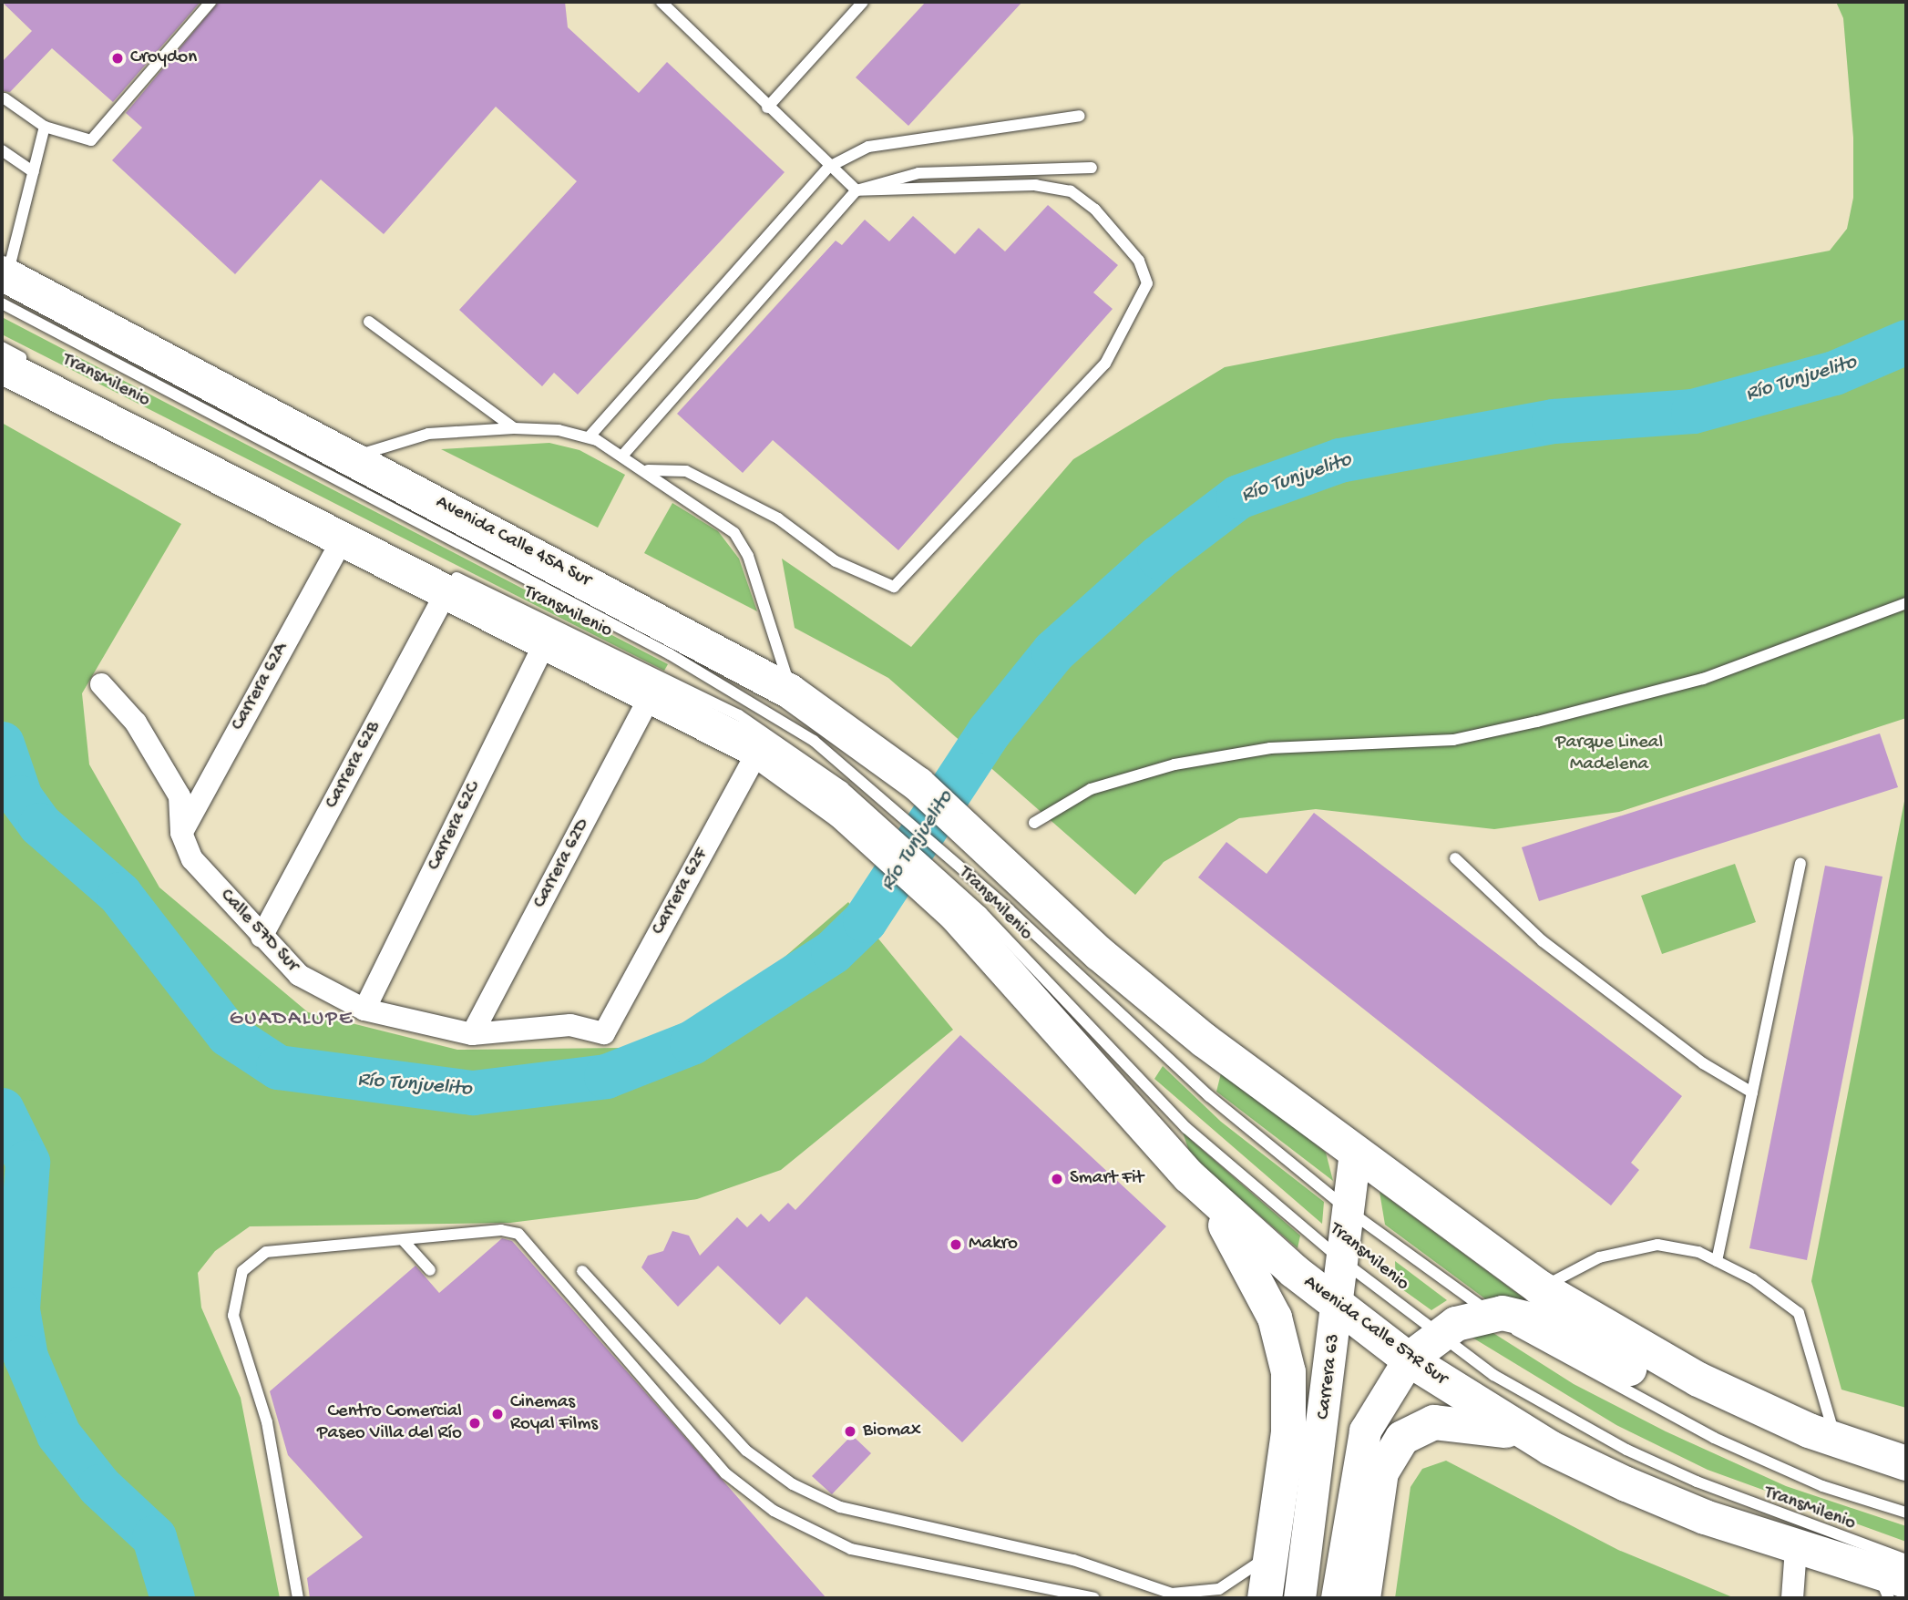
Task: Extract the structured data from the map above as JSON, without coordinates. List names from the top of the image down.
{
  "streets": {
    "highway": ["Avenida Calle 45A Sur", "Avenida Calle 57R Sur"],
    "street": [
      "Carrera 62A",
      "Carrera 62B",
      "Carrera 62C",
      "Carrera 62D",
      "Carrera 62F",
      "Calle 57D Sur",
      "Carrera 63"
    ],
    "lane": ["TransMilenio"]
  },
  "crossings": [
    ["TransMilenio", "Avenida Calle 45A Sur"],
    ["TransMilenio", "Carrera 62B"],
    ["TransMilenio", "Avenida Calle 57R Sur"],
    ["TransMilenio", "Carrera 63"],
    ["Carrera 62A", "Calle 57D Sur"],
    ["Carrera 62B", "Calle 57D Sur"],
    ["Carrera 62C", "Calle 57D Sur"],
    ["Carrera 62D", "Calle 57D Sur"],
    ["Carrera 62F", "Calle 57D Sur"],
    ["Avenida Calle 57R Sur", "Carrera 63"]
  ],
  "districts": ["GUADALUPE"],
  "water": ["Río Tunjuelito"],
  "parks": ["Parque Lineal Madelena"],
  "places": [
    "Croydon",
    "Smart Fit",
    "Makro",
    "Cinemas Royal Films",
    "Centro Comercial Paseo Villa del Río",
    "Biomax"
  ]
}
